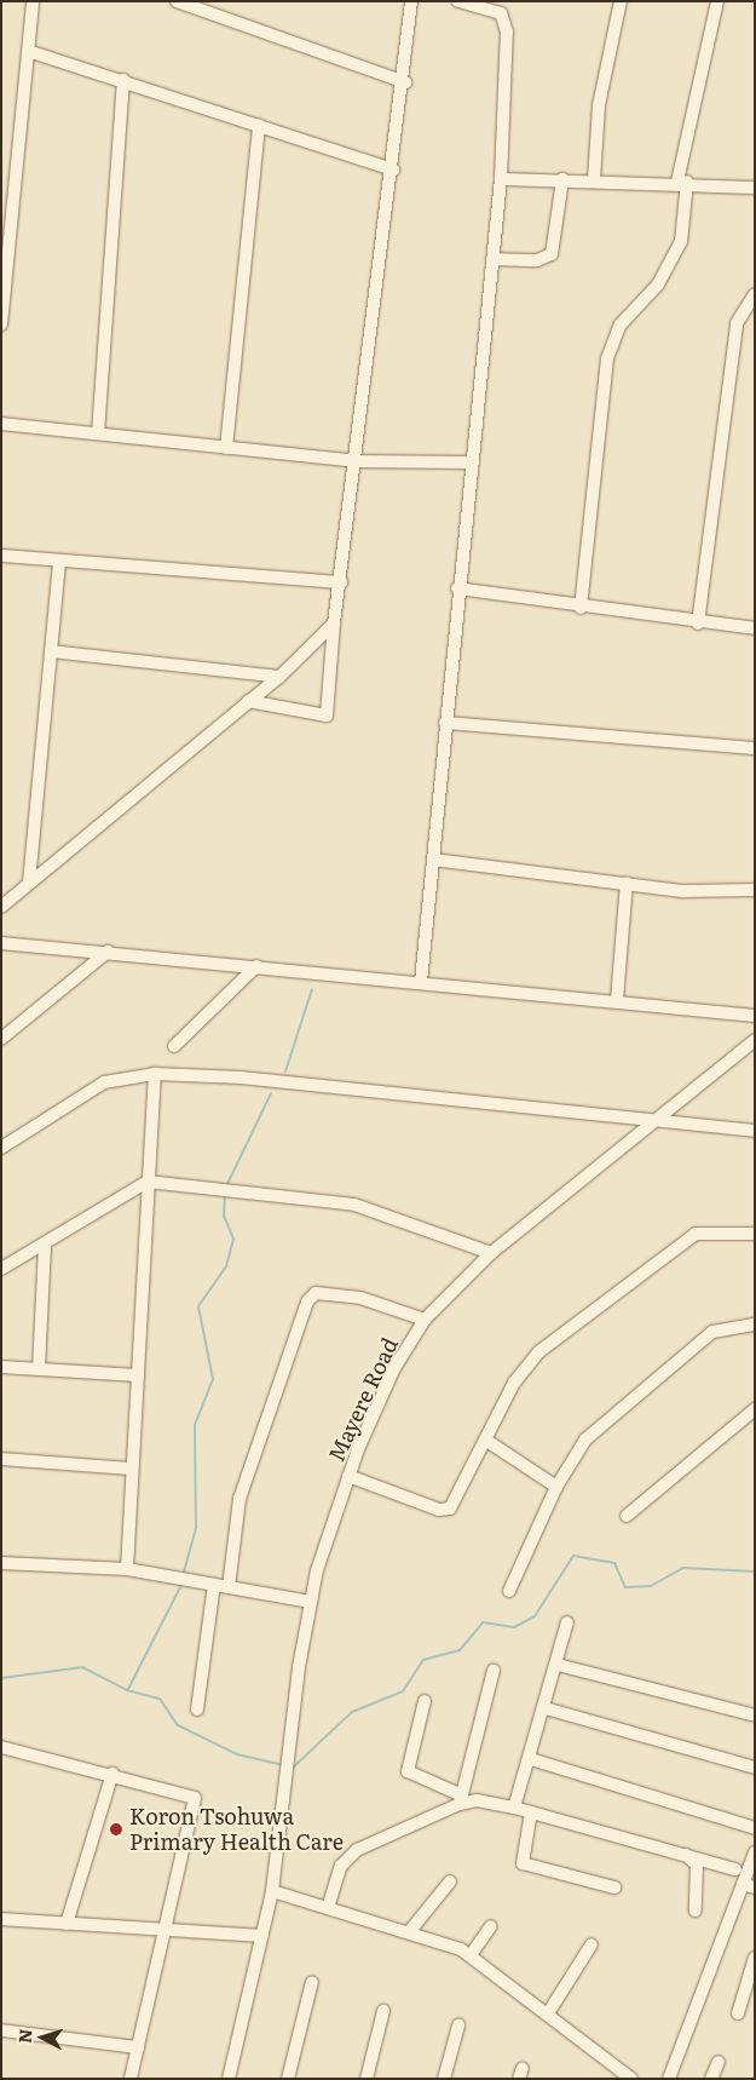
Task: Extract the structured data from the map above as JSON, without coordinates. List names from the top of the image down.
{
  "streets": {
    "street": ["Mayere Road"]
  },
  "places": ["Koron Tsohuwa Primary Health Care"],
  "north": "left"
}
